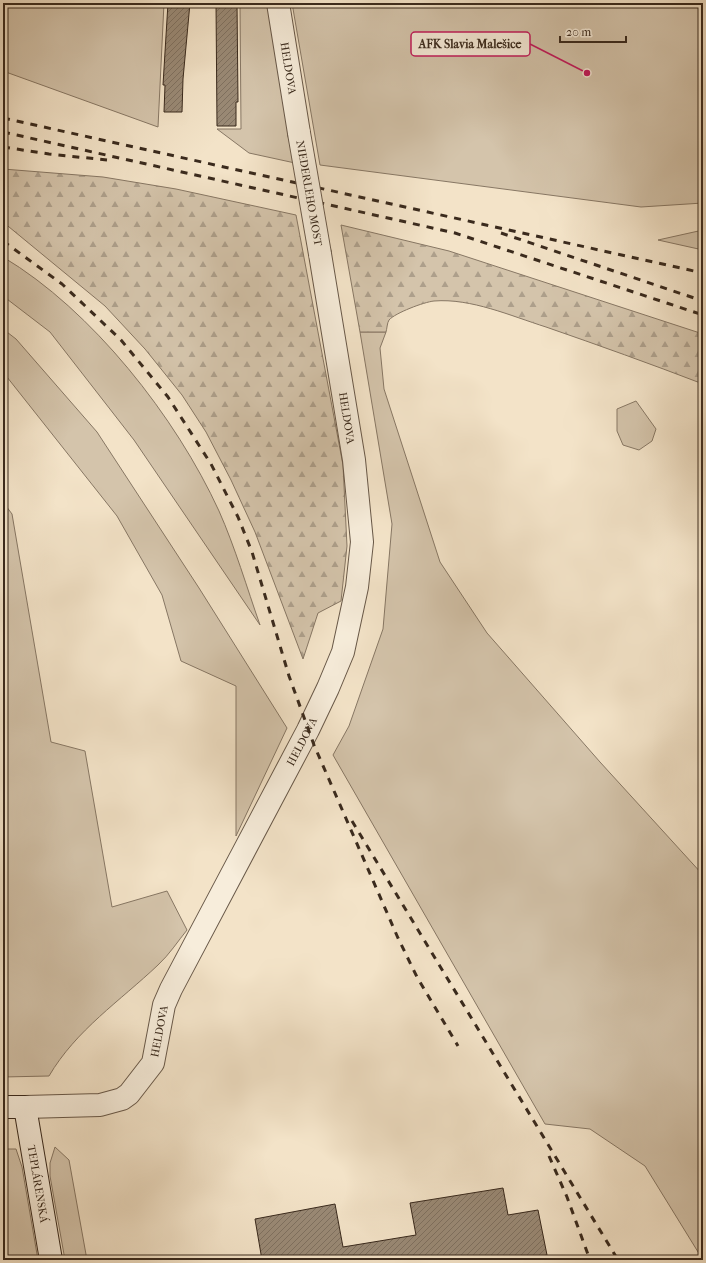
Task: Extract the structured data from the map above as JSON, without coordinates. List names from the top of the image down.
{
  "streets": {
    "street": ["HELDOVA", "NIEDERLEHO MOST", "TEPLÁRENSKÁ"]
  },
  "crossings": [
    ["HELDOVA", "NIEDERLEHO MOST"],
    ["HELDOVA", "TEPLÁRENSKÁ"]
  ],
  "places": ["AFK Slavia Malešice"],
  "scale_bar": "20 m"
}
